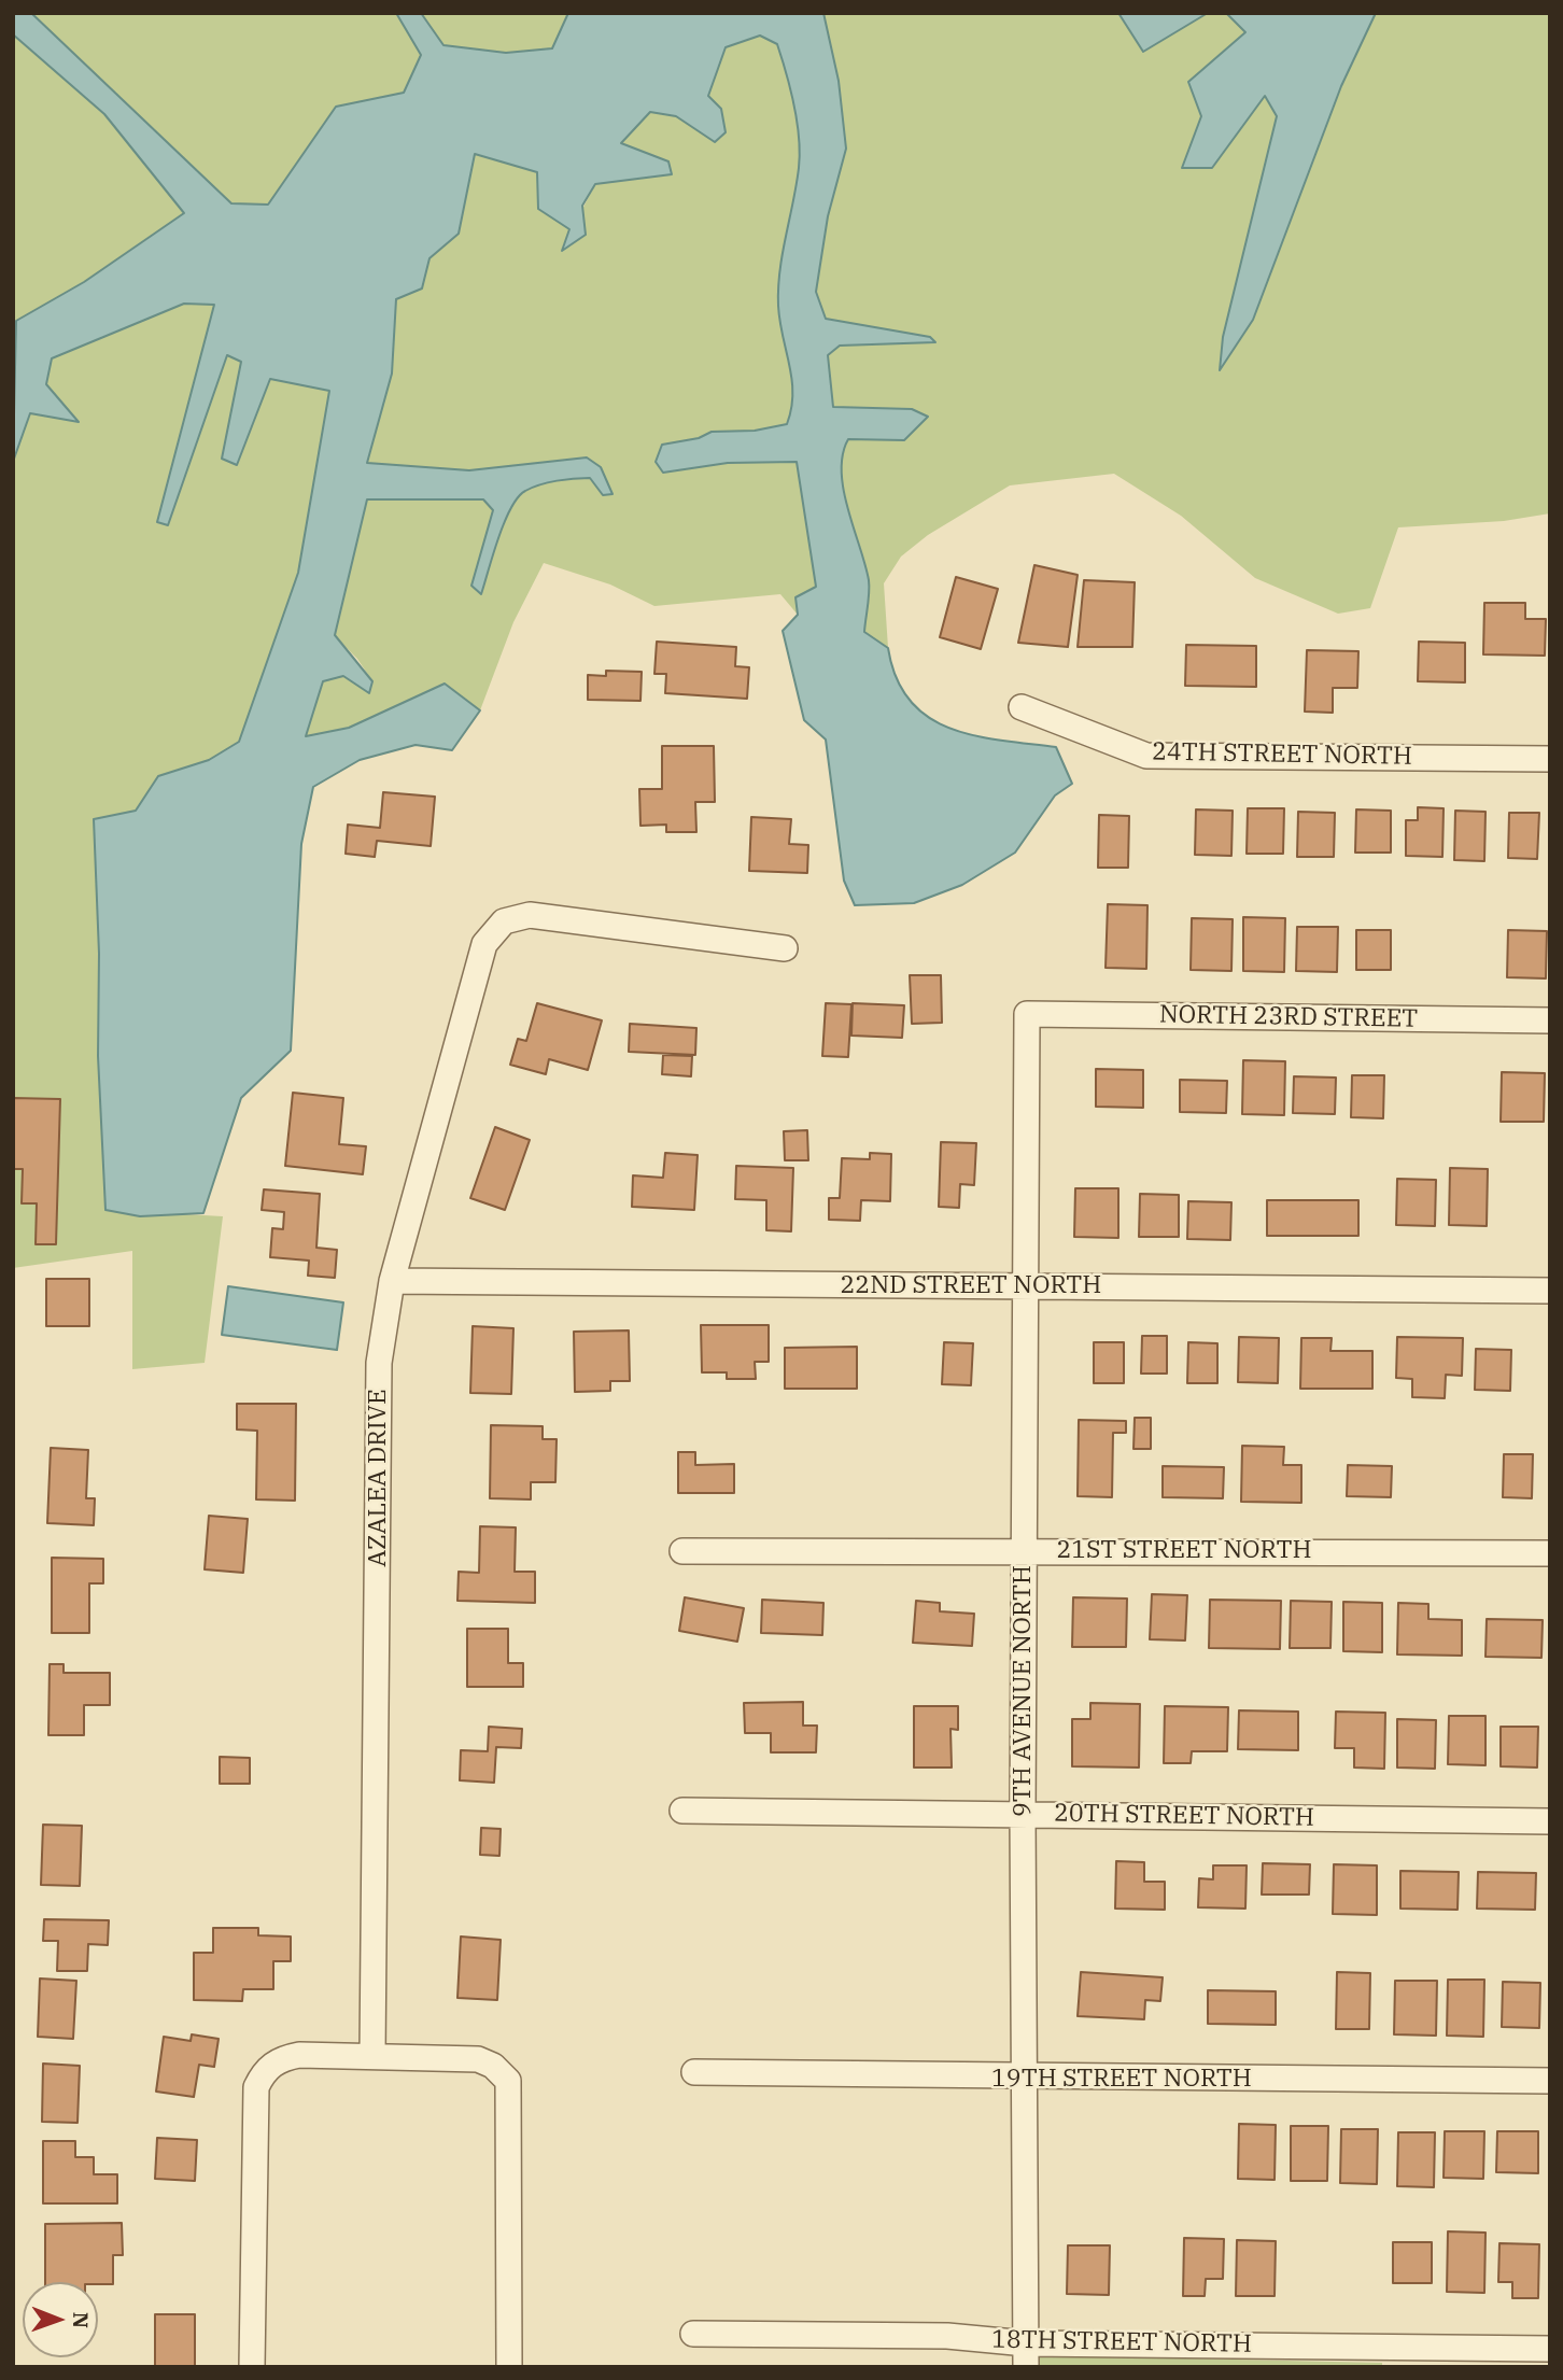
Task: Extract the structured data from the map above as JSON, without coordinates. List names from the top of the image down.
{
  "streets": {
    "street": [
      "24TH STREET NORTH",
      "NORTH 23RD STREET",
      "22ND STREET NORTH",
      "AZALEA DRIVE",
      "21ST STREET NORTH",
      "9TH AVENUE NORTH",
      "20TH STREET NORTH",
      "19TH STREET NORTH",
      "18TH STREET NORTH"
    ]
  },
  "crossings": [
    ["NORTH 23RD STREET", "9TH AVENUE NORTH"],
    ["22ND STREET NORTH", "AZALEA DRIVE"],
    ["22ND STREET NORTH", "9TH AVENUE NORTH"],
    ["21ST STREET NORTH", "9TH AVENUE NORTH"],
    ["9TH AVENUE NORTH", "20TH STREET NORTH"],
    ["9TH AVENUE NORTH", "19TH STREET NORTH"],
    ["9TH AVENUE NORTH", "18TH STREET NORTH"]
  ],
  "north": "right"
}
